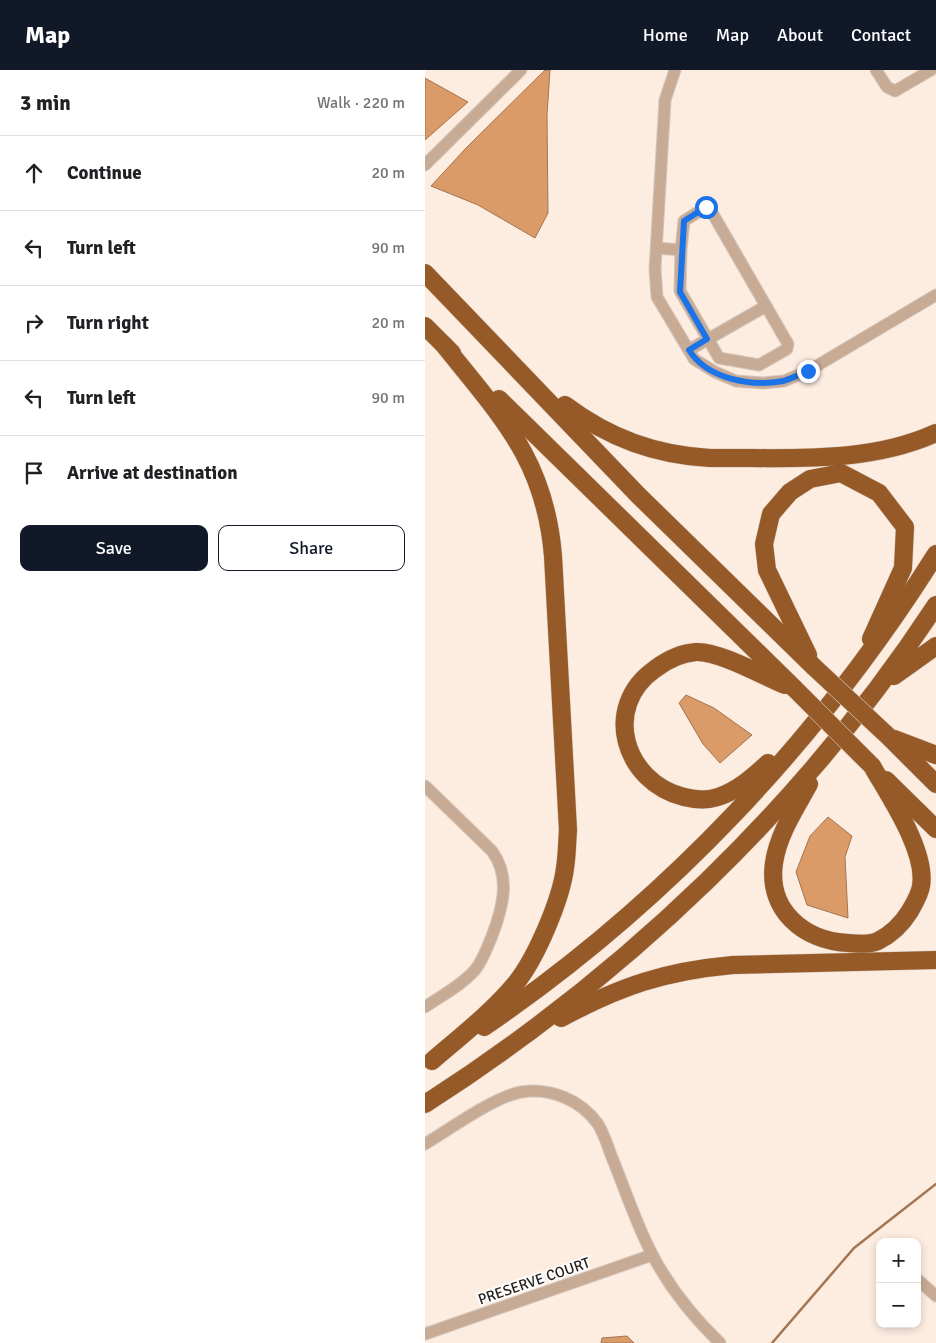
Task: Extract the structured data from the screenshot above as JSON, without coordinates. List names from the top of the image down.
{
  "streets": {
    "street": ["PRESERVE COURT"]
  },
  "page": {
    "header": "Map",
    "nav": [
      "Home",
      "Map",
      "About",
      "Contact"
    ],
    "heading": ["3 min", "Walk · 220 m"],
    "list": [
      ["Continue", "20 m"],
      ["Turn left", "90 m"],
      ["Turn right", "20 m"],
      ["Turn left", "90 m"],
      "Arrive at destination"
    ],
    "buttons": ["Save", "Share"],
    "map_buttons": ["+", "−"]
  }
}
